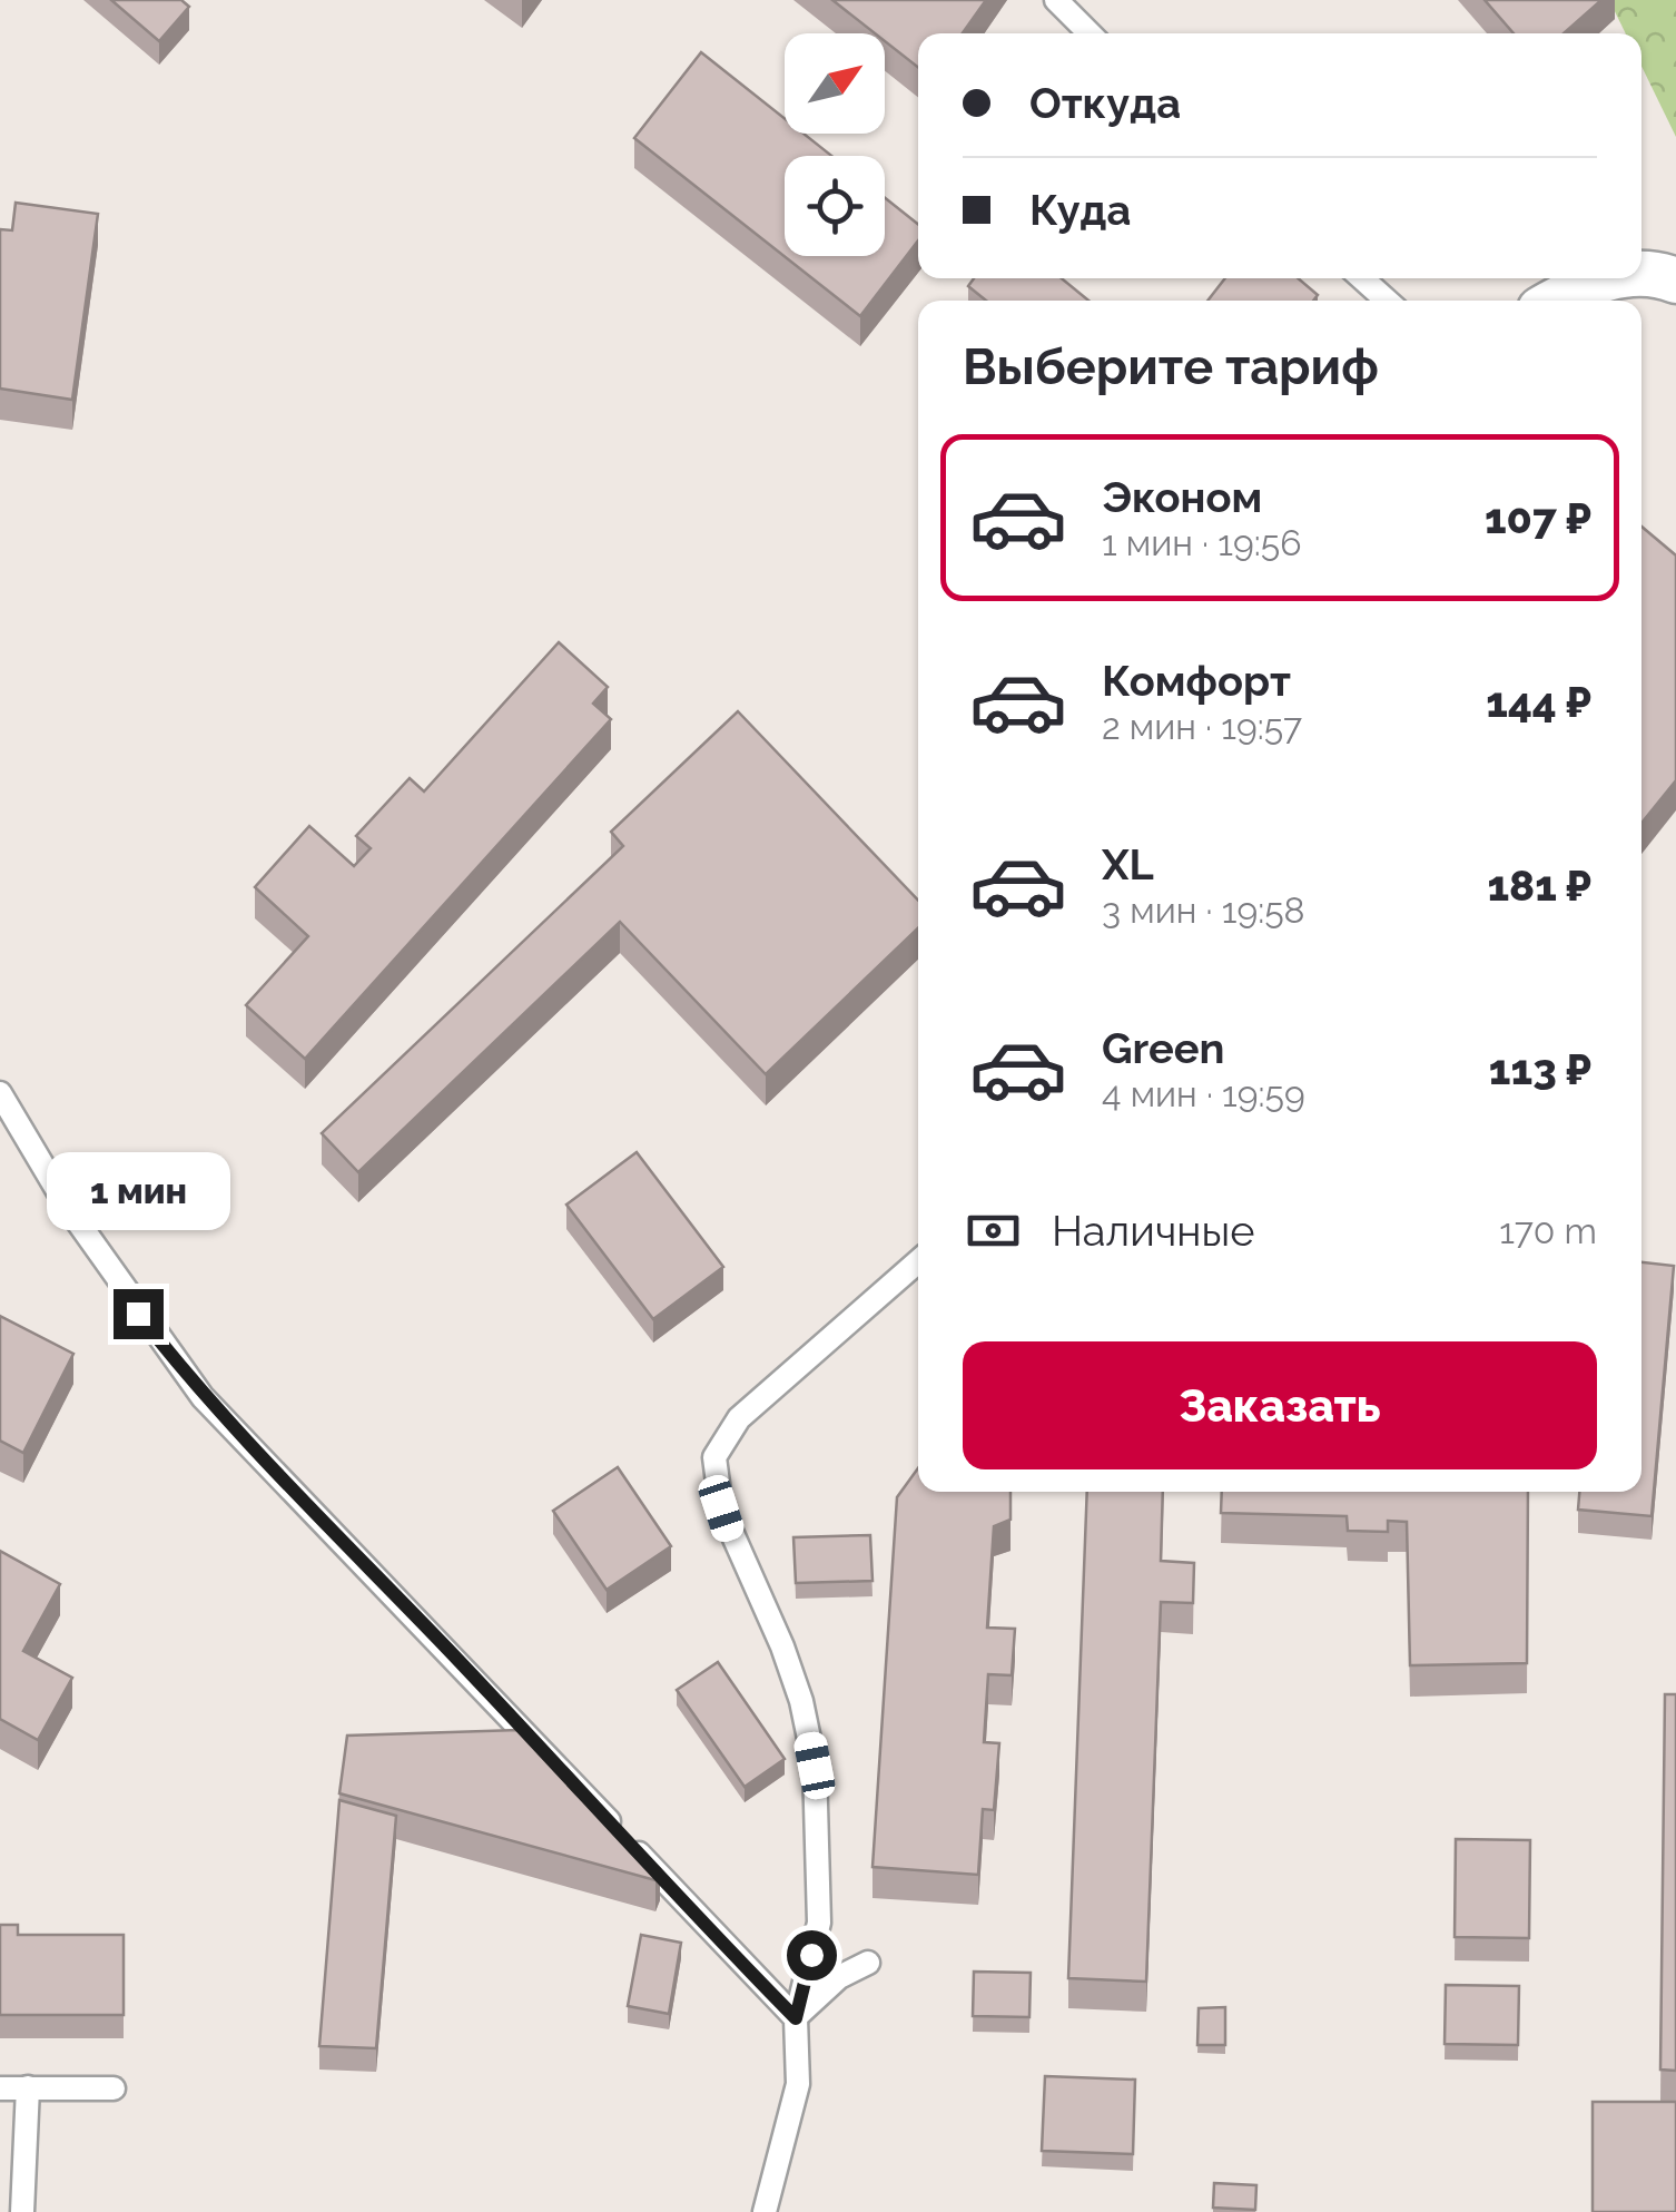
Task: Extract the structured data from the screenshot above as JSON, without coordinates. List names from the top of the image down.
{
  "north": "top right",
  "page": {
    "banner": ["Откуда", "Куда"],
    "heading": "Выберите тариф",
    "list": [
      {
        "name": "Эконом",
        "note": "1 мин · 19:56",
        "value": "107 ₽"
      },
      {
        "name": "Комфорт",
        "note": "2 мин · 19:57",
        "value": "144 ₽"
      },
      {
        "name": "XL",
        "note": "3 мин · 19:58",
        "value": "181 ₽"
      },
      {
        "name": "Green",
        "note": "4 мин · 19:59",
        "value": "113 ₽"
      }
    ],
    "bubble": "1 мин",
    "pay": ["Наличные", "170 m"],
    "buttons": "Заказать"
  }
}
